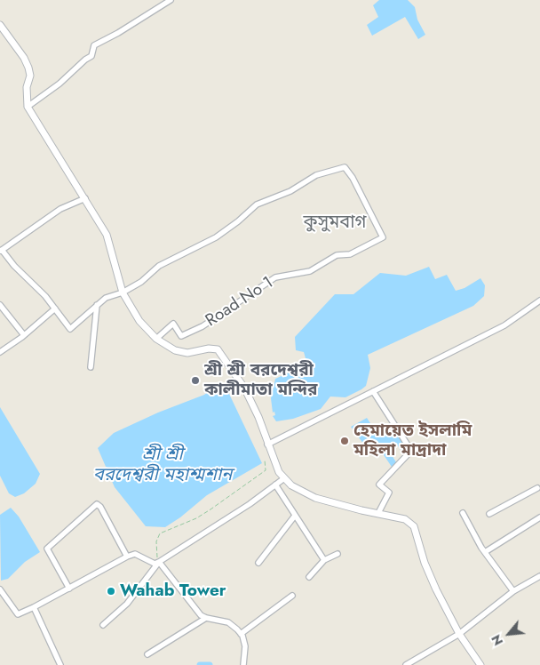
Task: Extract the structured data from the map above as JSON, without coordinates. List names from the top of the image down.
{
  "streets": {
    "street": ["Road No 1"]
  },
  "districts": ["কুসুমবাগ"],
  "water": ["শ্রী শ্রী বরদেশ্বরী মহাশ্মশান"],
  "places": ["শ্রী শ্রী বরদেশ্বরী কালীমাতা মন্দির", "হেমায়েত ইসলামি মহিলা মাদ্রাদা", "Wahab Tower"],
  "north": "bottom left"
}
